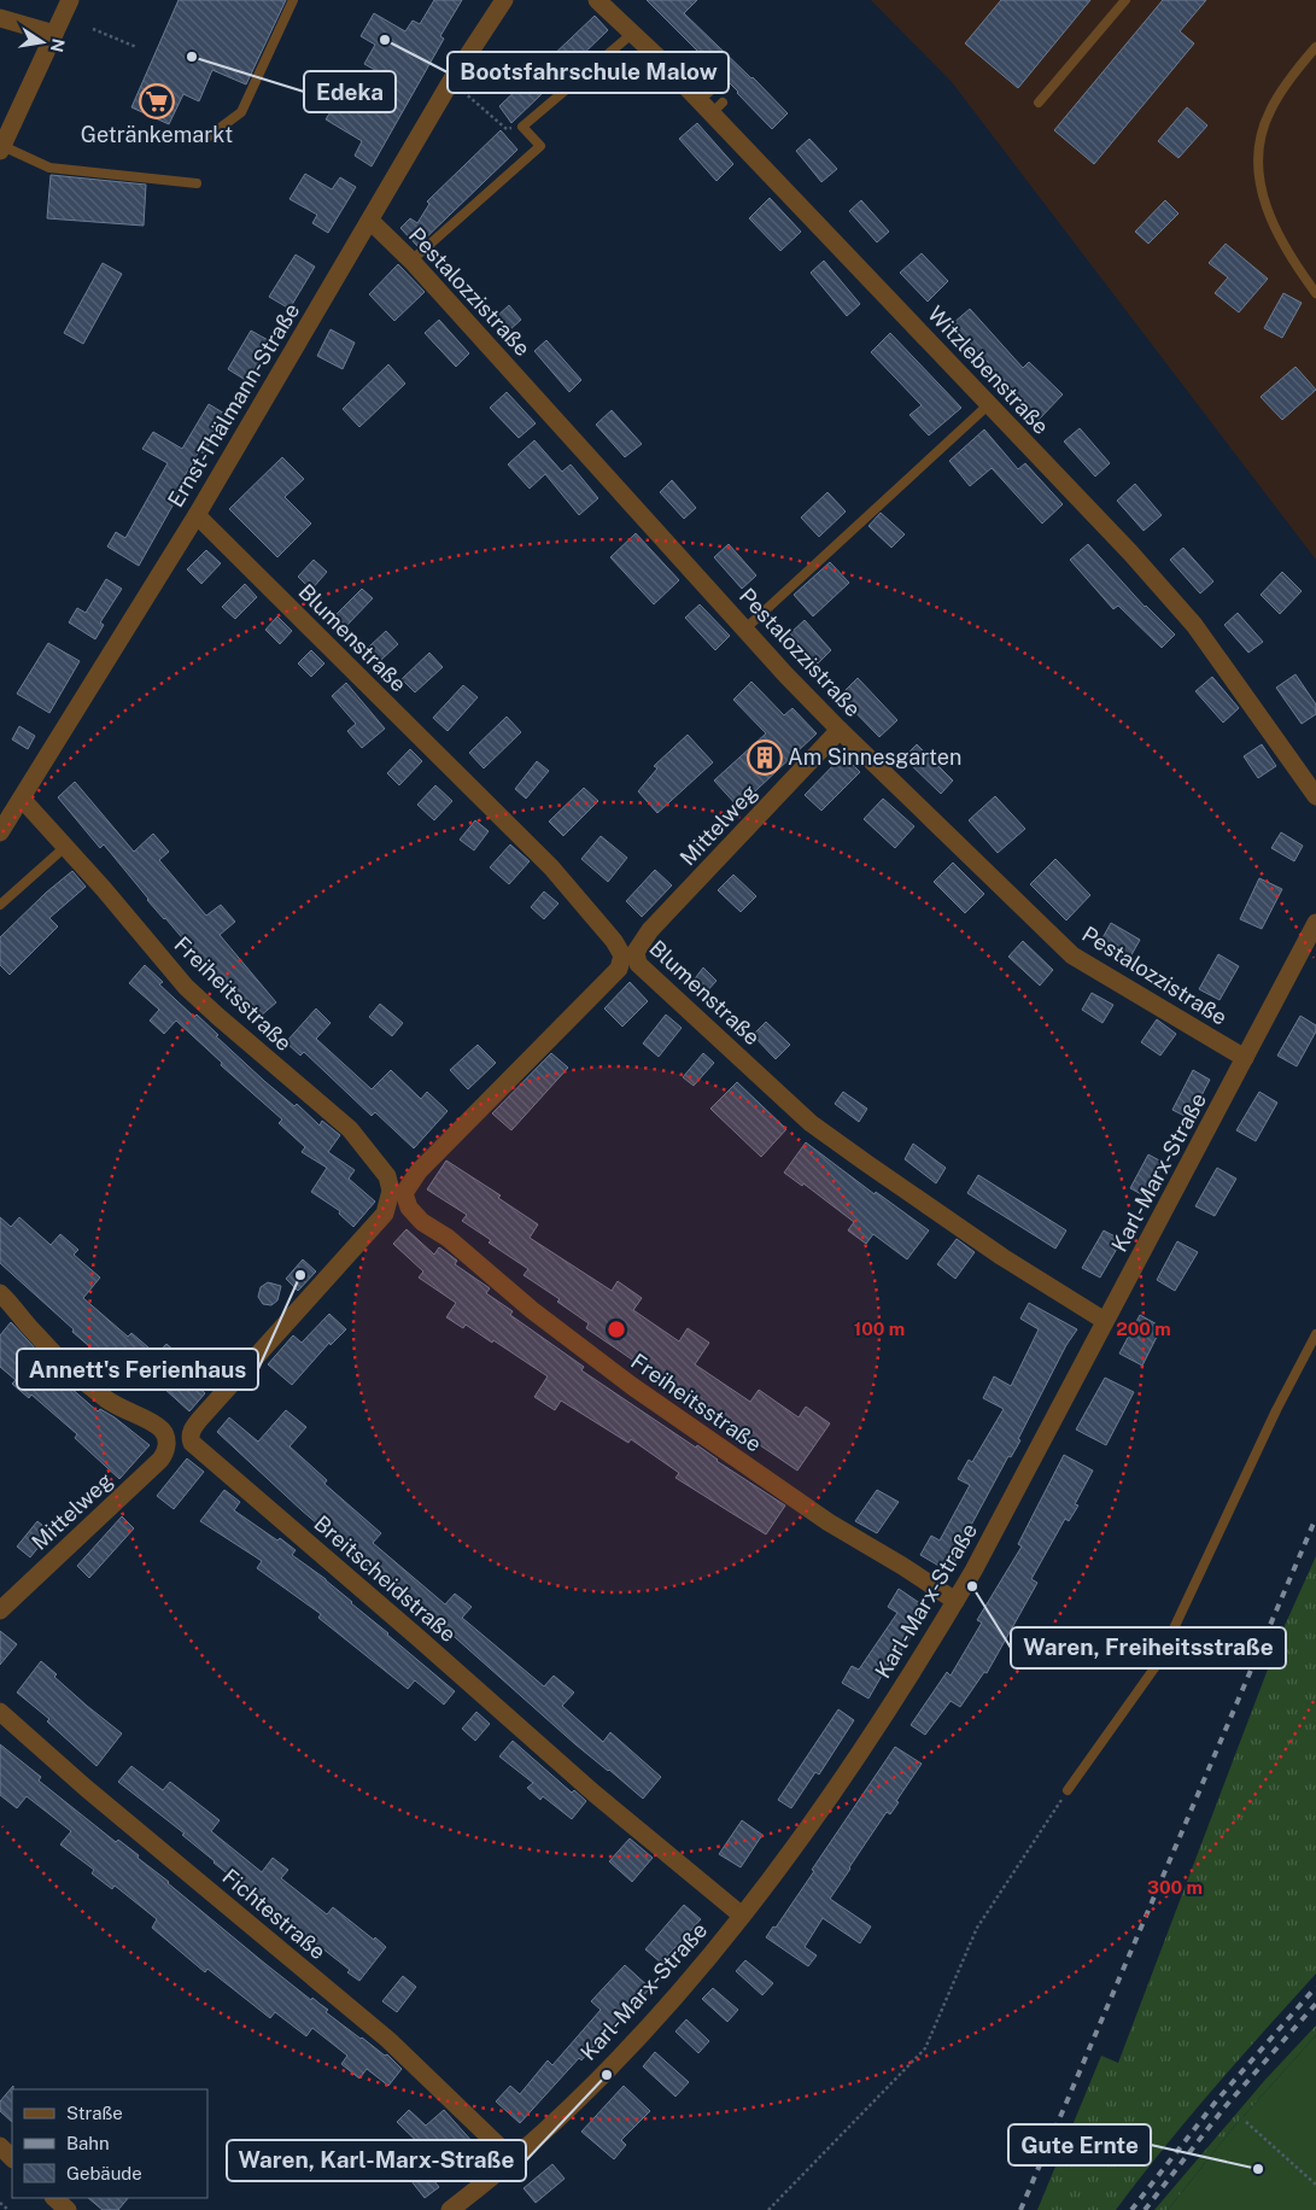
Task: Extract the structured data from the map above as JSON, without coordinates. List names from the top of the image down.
{
  "streets": {
    "street": [
      "Pestalozzistraße",
      "Witzlebenstraße",
      "Ernst-Thälmann-Straße",
      "Blumenstraße",
      "Mittelweg",
      "Freiheitsstraße",
      "Karl-Marx-Straße",
      "Breitscheidstraße",
      "Fichtestraße"
    ]
  },
  "crossings": [
    ["Pestalozzistraße", "Ernst-Thälmann-Straße"],
    ["Pestalozzistraße", "Mittelweg"],
    ["Pestalozzistraße", "Karl-Marx-Straße"],
    ["Ernst-Thälmann-Straße", "Blumenstraße"],
    ["Ernst-Thälmann-Straße", "Freiheitsstraße"],
    ["Blumenstraße", "Mittelweg"],
    ["Blumenstraße", "Karl-Marx-Straße"],
    ["Freiheitsstraße", "Karl-Marx-Straße"],
    ["Karl-Marx-Straße", "Breitscheidstraße"],
    ["Karl-Marx-Straße", "Fichtestraße"]
  ],
  "places": {
    "other": [
      "Bootsfahrschule Malow",
      "Edeka",
      "Annett's Ferienhaus",
      "Waren, Freiheitsstraße",
      "Waren, Karl-Marx-Straße",
      "Gute Ernte"
    ],
    "supermarket": ["Getränkemarkt"],
    "building": ["Am Sinnesgarten"]
  },
  "legend": ["Straße", "Bahn", "Gebäude"],
  "north": "right",
  "rings": ["100 m", "200 m", "300 m"]
}
